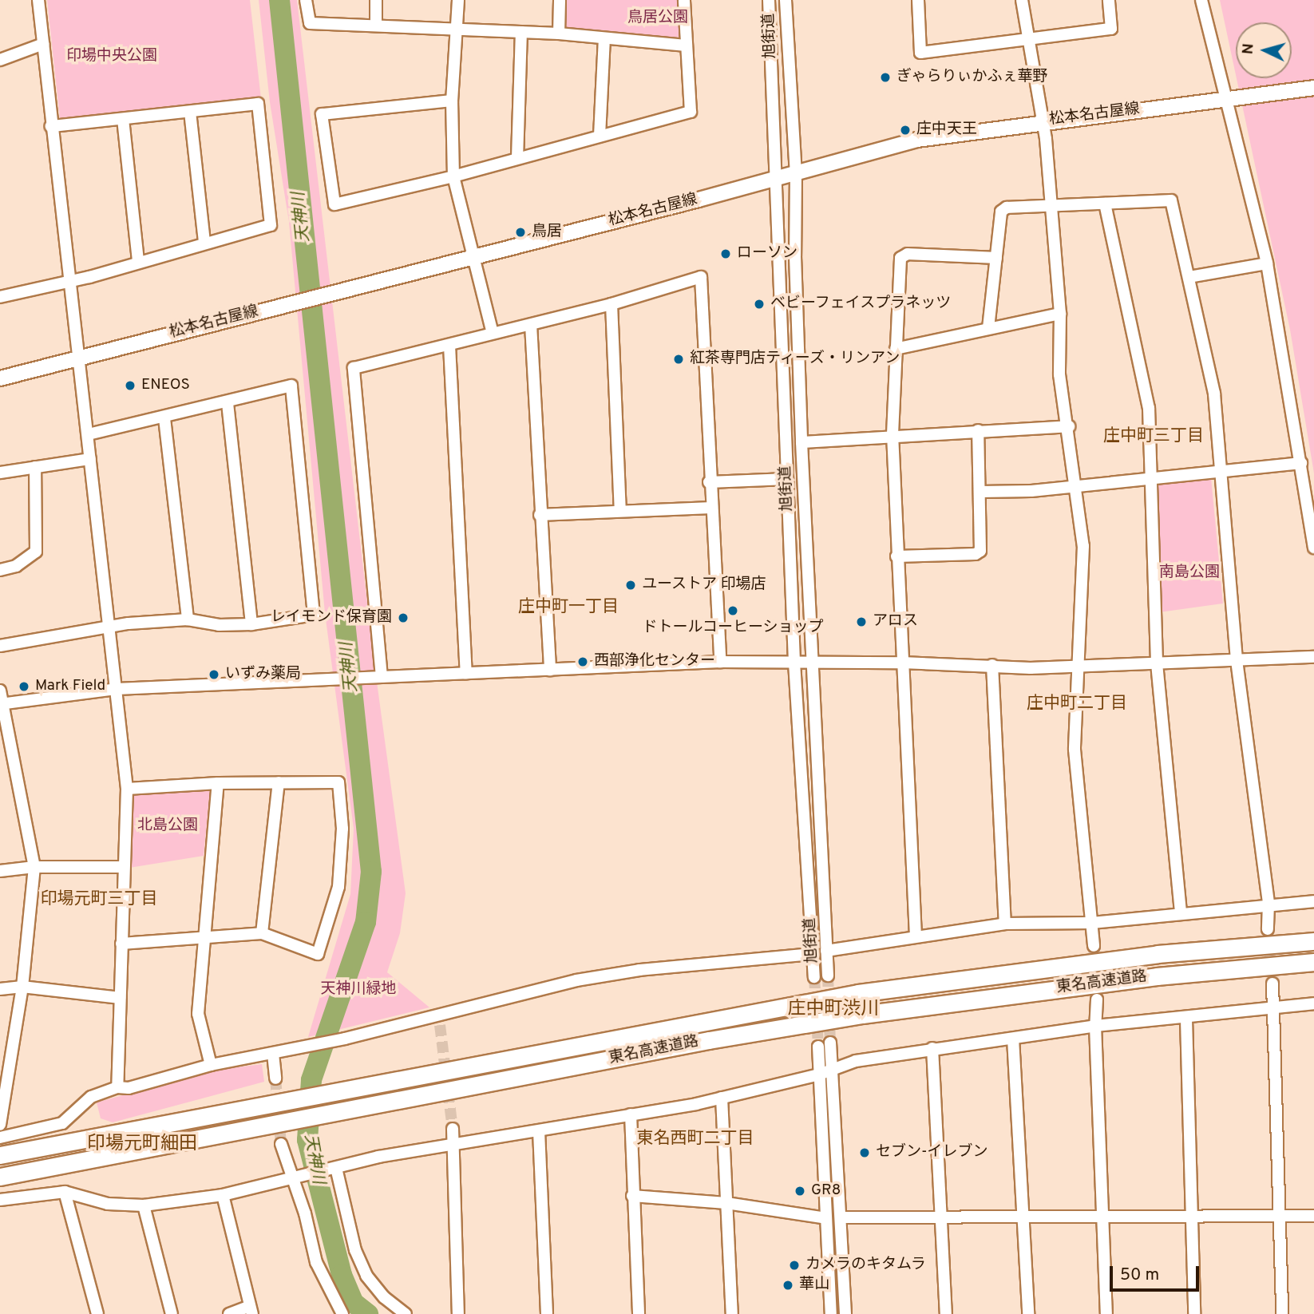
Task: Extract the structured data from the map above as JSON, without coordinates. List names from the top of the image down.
{
  "streets": {
    "highway": ["東名高速道路"],
    "main road": ["松本名古屋線"],
    "street": ["旭街道"]
  },
  "crossings": [
    ["旭街道", "松本名古屋線"]
  ],
  "districts": [
    "庄中町三丁目",
    "庄中町一丁目",
    "庄中町二丁目",
    "印場元町三丁目",
    "庄中町渋川",
    "東名西町二丁目",
    "印場元町細田"
  ],
  "water": ["天神川"],
  "parks": [
    "鳥居公園",
    "印場中央公園",
    "南島公園",
    "北島公園",
    "天神川緑地"
  ],
  "places": [
    "ぎゃらりぃかふぇ華野",
    "庄中天王",
    "鳥居",
    "ローソン",
    "ベビーフェイスプラネッツ",
    "紅茶専門店ティーズ・リンアン",
    "ENEOS",
    "ユーストア 印場店",
    "ドトールコーヒーショップ",
    "レイモンド保育園",
    "アロス",
    "西部浄化センター",
    "いずみ薬局",
    "Mark Field",
    "セブン-イレブン",
    "GR8",
    "カメラのキタムラ",
    "華山"
  ],
  "scale_bar": "50 m",
  "north": "left"
}
